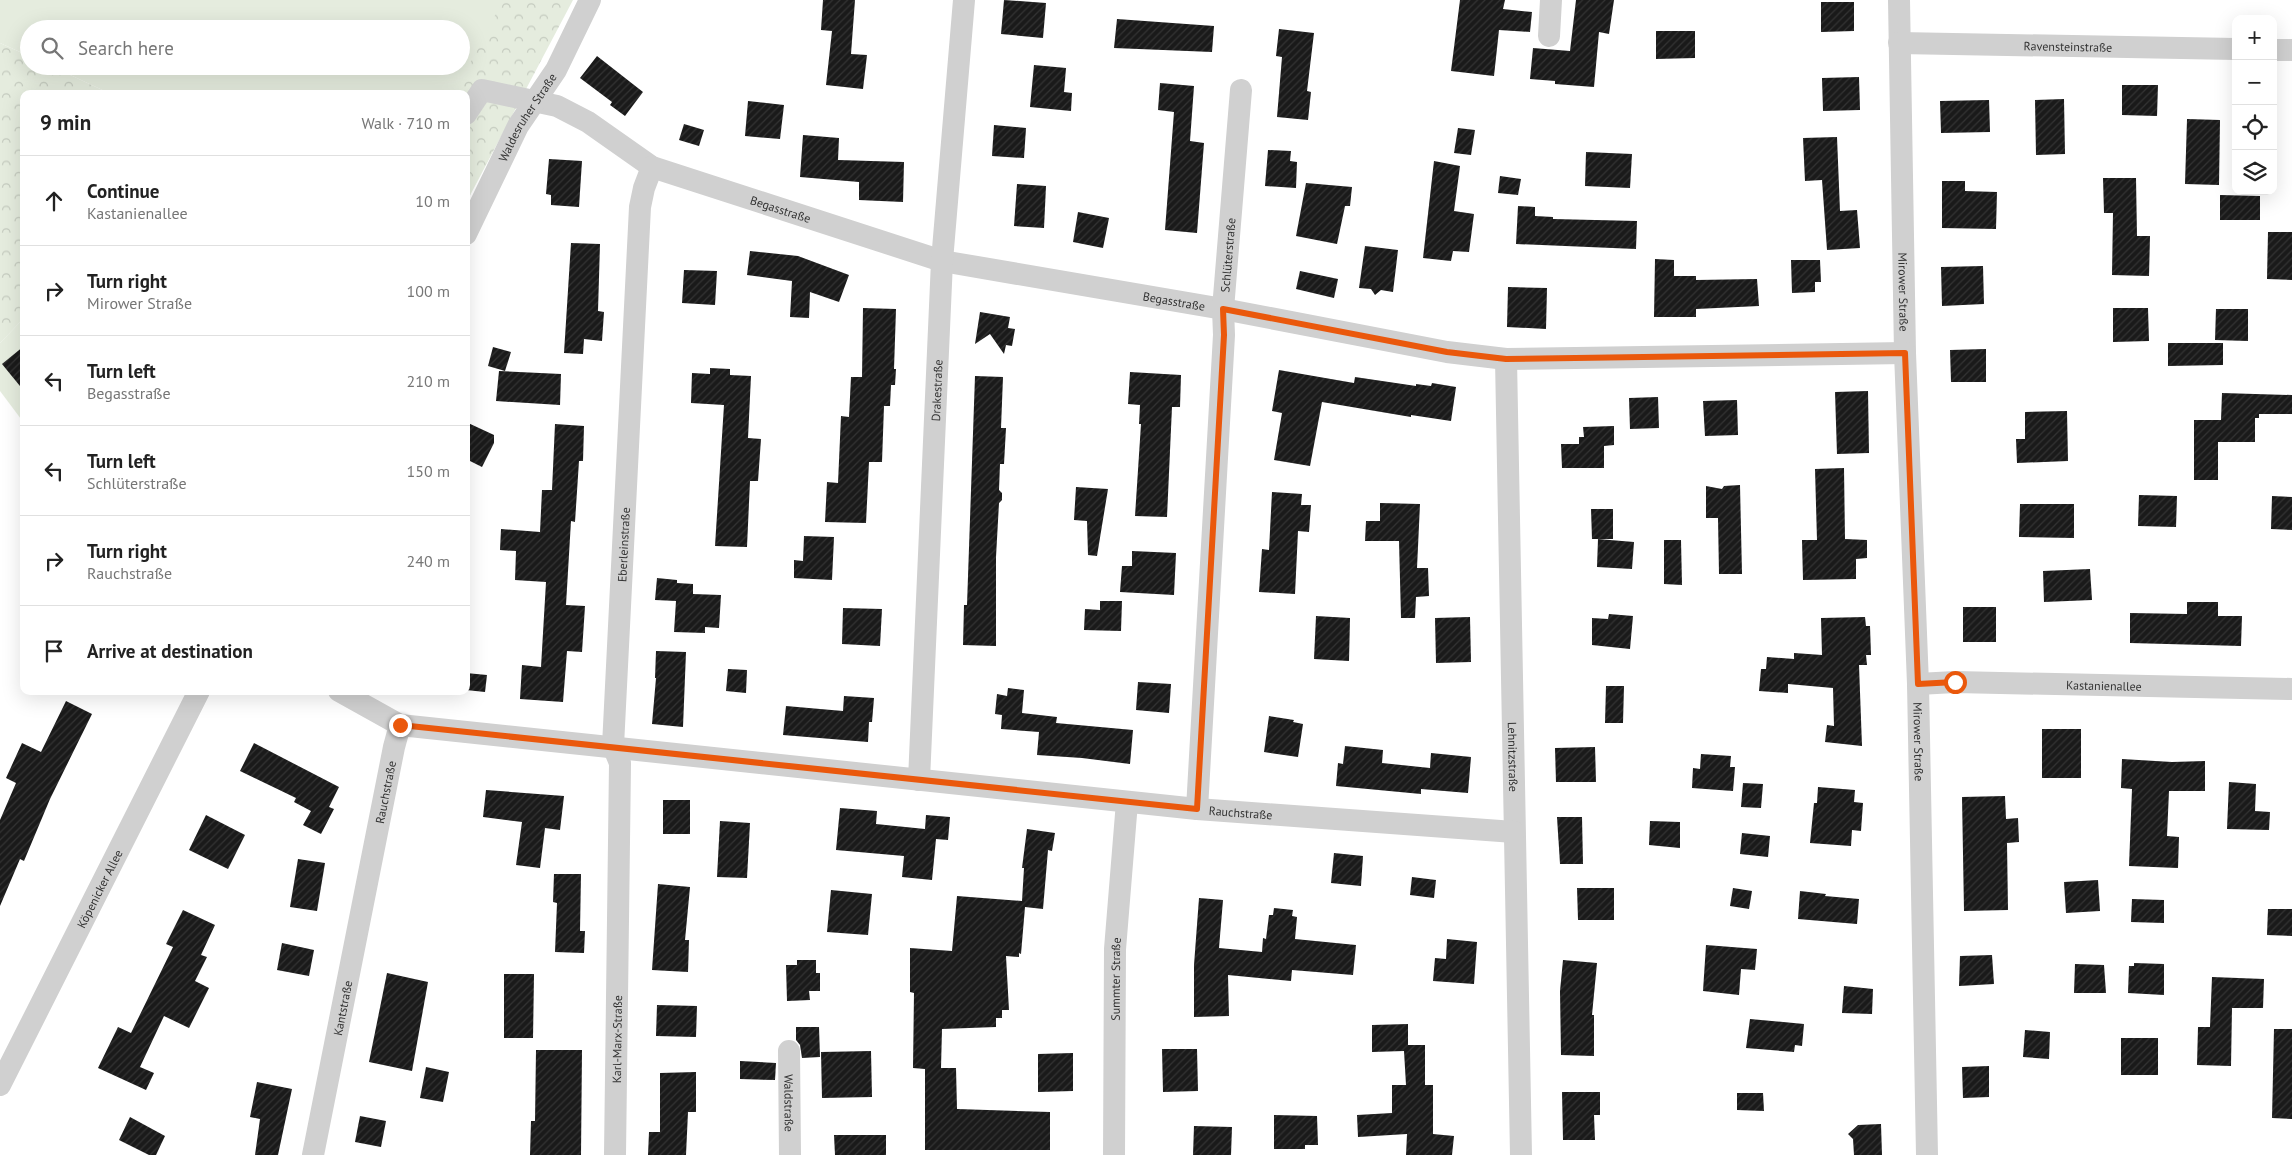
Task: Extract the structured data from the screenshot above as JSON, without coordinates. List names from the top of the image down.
{
  "streets": {
    "street": [
      "Ravensteinstraße",
      "Waldesruher Straße",
      "Begasstraße",
      "Schlüterstraße",
      "Mirower Straße",
      "Drakestraße",
      "Eberleinstraße",
      "Kastanienallee",
      "Lehnitzstraße",
      "Rauchstraße",
      "Köpenicker Allee",
      "Summter Straße",
      "Kantstraße",
      "Karl-Marx-Straße",
      "Waldstraße"
    ]
  },
  "crossings": [
    ["Ravensteinstraße", "Mirower Straße"],
    ["Waldesruher Straße", "Begasstraße"],
    ["Begasstraße", "Schlüterstraße"],
    ["Begasstraße", "Mirower Straße"],
    ["Begasstraße", "Drakestraße"],
    ["Begasstraße", "Eberleinstraße"],
    ["Begasstraße", "Lehnitzstraße"],
    ["Schlüterstraße", "Rauchstraße"],
    ["Mirower Straße", "Kastanienallee"],
    ["Drakestraße", "Rauchstraße"],
    ["Eberleinstraße", "Rauchstraße"],
    ["Eberleinstraße", "Karl-Marx-Straße"],
    ["Lehnitzstraße", "Rauchstraße"],
    ["Rauchstraße", "Summter Straße"],
    ["Rauchstraße", "Kantstraße"]
  ],
  "page": {
    "map_buttons": ["+", "−"],
    "search": "Search here",
    "heading": ["9 min", "Walk · 710 m"],
    "list": [
      ["Continue", "Kastanienallee", "10 m"],
      ["Turn right", "Mirower Straße", "100 m"],
      ["Turn left", "Begasstraße", "210 m"],
      ["Turn left", "Schlüterstraße", "150 m"],
      ["Turn right", "Rauchstraße", "240 m"],
      "Arrive at destination"
    ]
  }
}
